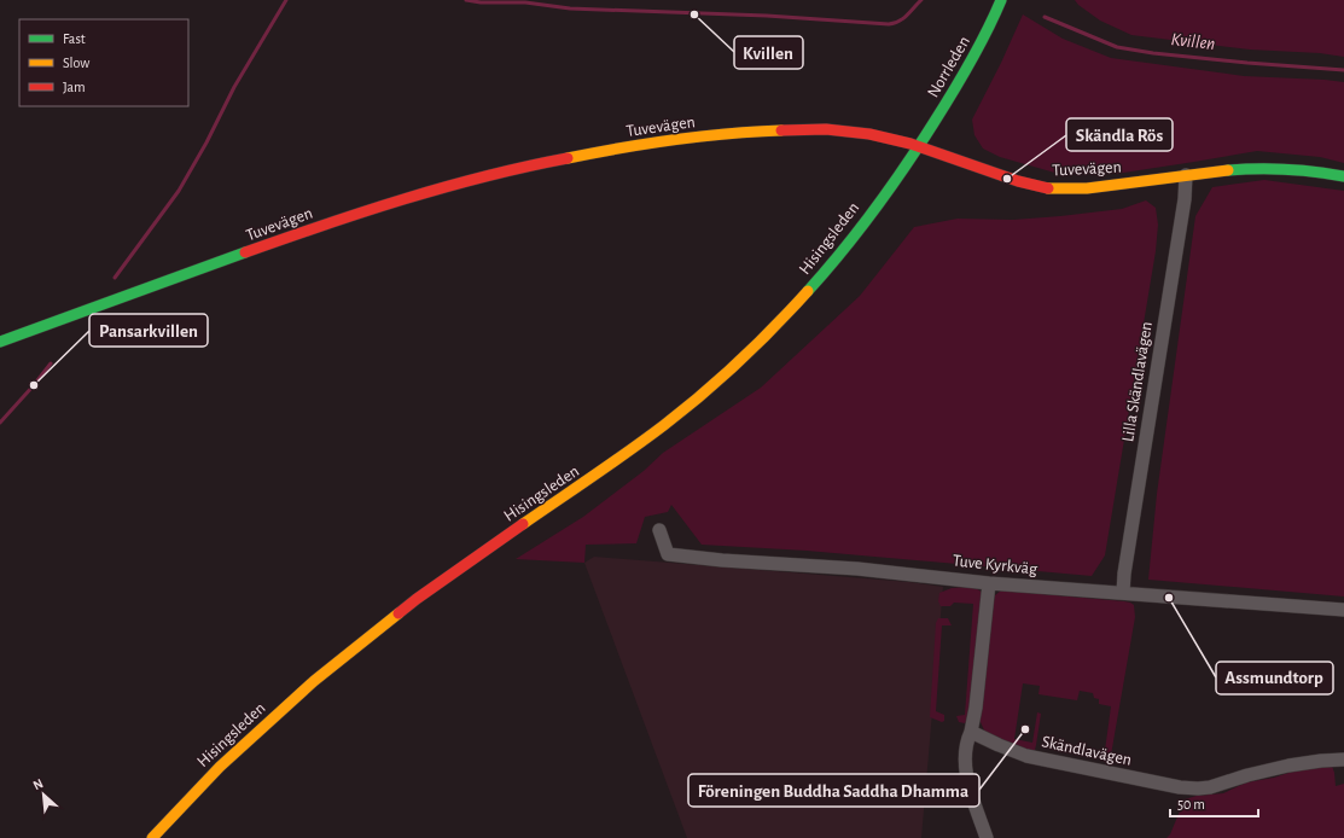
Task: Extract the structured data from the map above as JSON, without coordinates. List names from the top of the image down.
{
  "streets": {
    "main road": ["Norrleden", "Tuvevägen", "Hisingsleden"],
    "street": ["Lilla Skändlavägen", "Tuve Kyrkväg", "Skändlavägen"]
  },
  "crossings": [
    ["Norrleden", "Tuvevägen"],
    ["Norrleden", "Hisingsleden"],
    ["Tuvevägen", "Hisingsleden"],
    ["Tuvevägen", "Lilla Skändlavägen"],
    ["Lilla Skändlavägen", "Tuve Kyrkväg"]
  ],
  "water": ["Kvillen"],
  "places": [
    "Kvillen",
    "Skändla Rös",
    "Pansarkvillen",
    "Assmundtorp",
    "Föreningen Buddha Saddha Dhamma"
  ],
  "legend": ["Fast", "Slow", "Jam"],
  "scale_bar": "50 m",
  "north": "top left"
}
